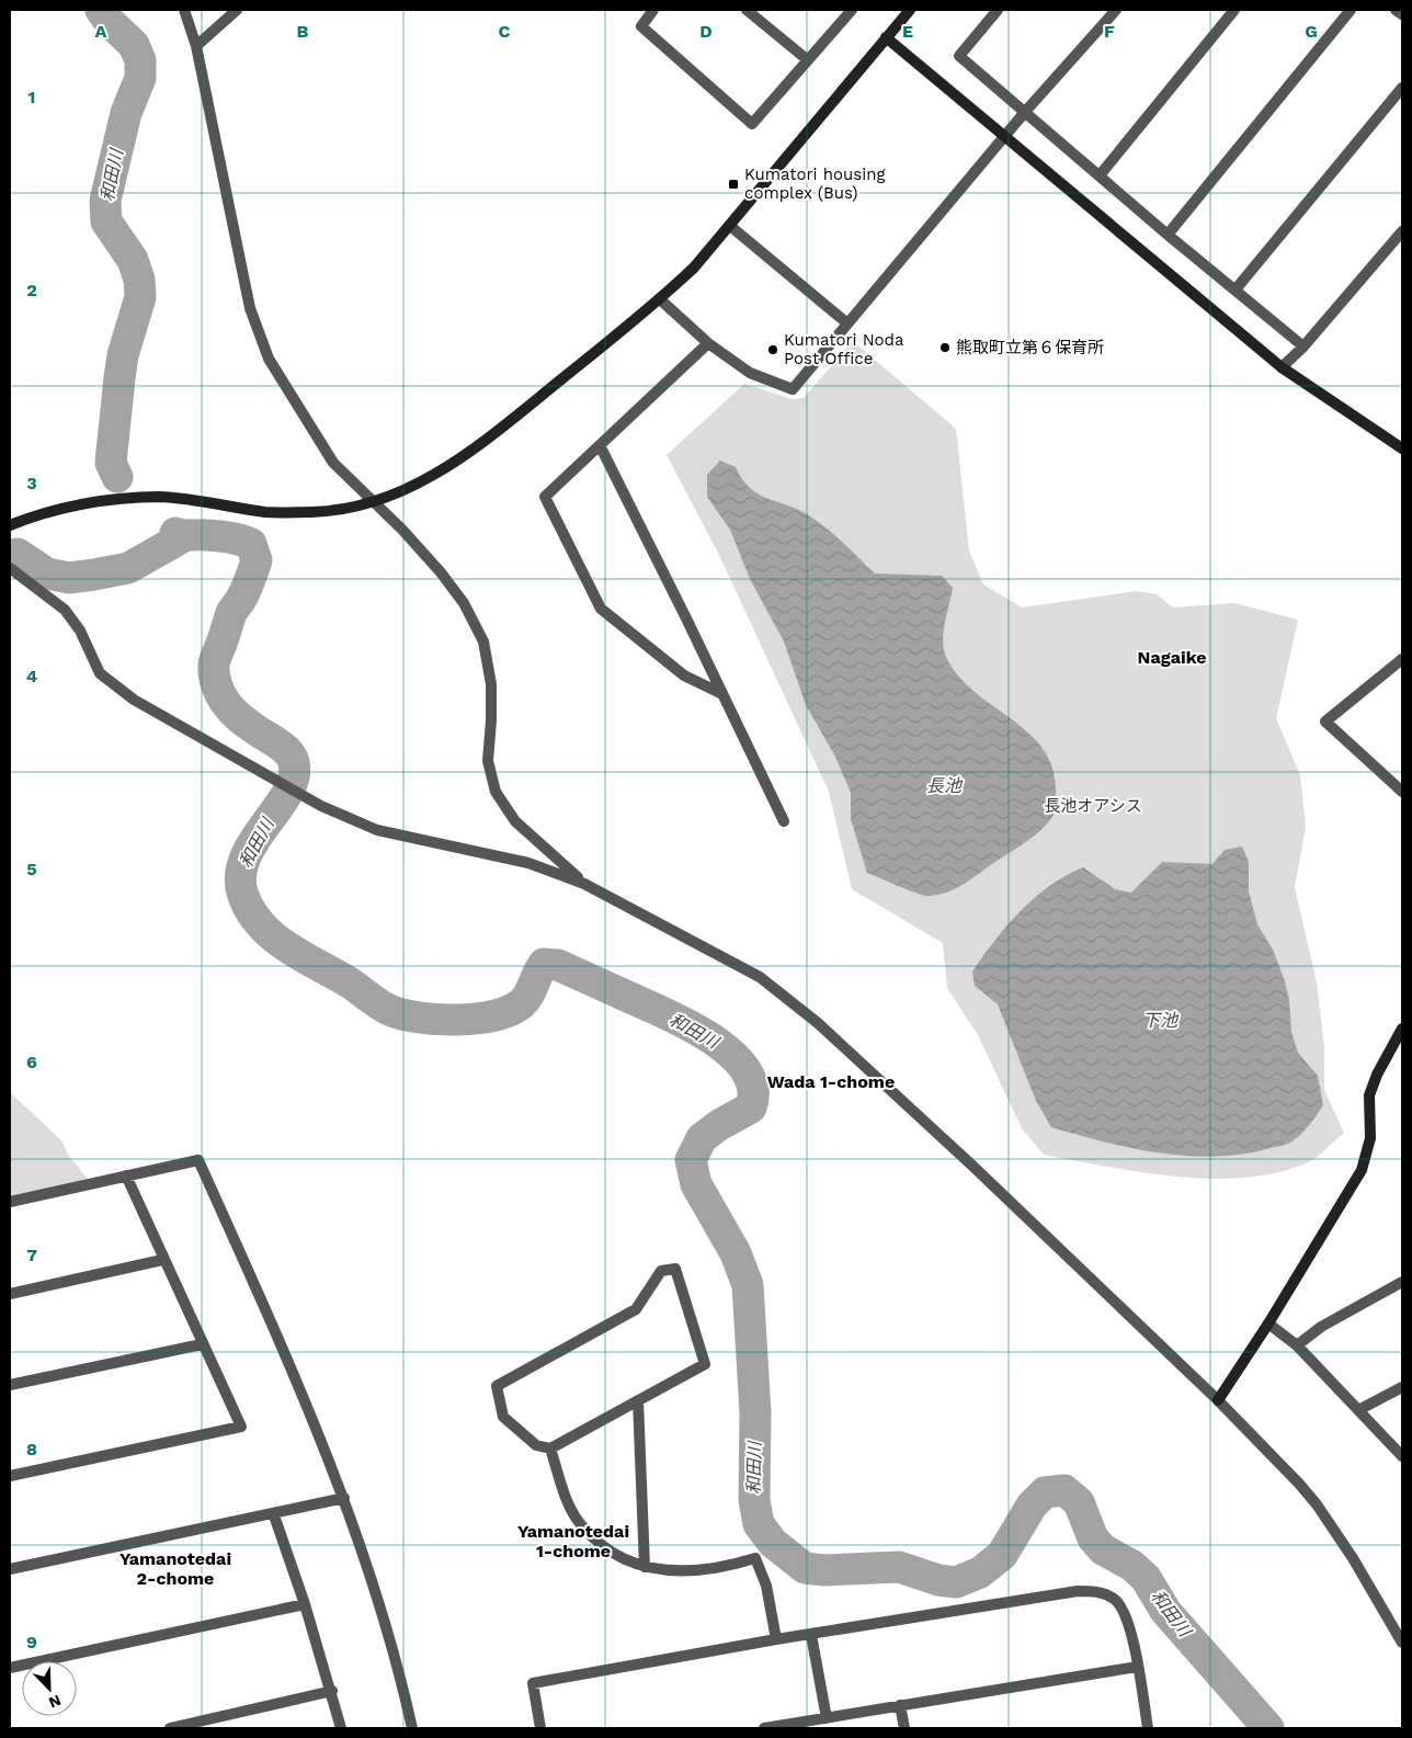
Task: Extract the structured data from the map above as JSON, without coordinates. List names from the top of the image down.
{
  "districts": [
    "Nagaike",
    "Wada 1-chome",
    "Yamanotedai 1-chome",
    "Yamanotedai 2-chome"
  ],
  "water": ["和田川", "長池", "下池"],
  "parks": ["長池オアシス"],
  "places": {
    "transit": ["Kumatori housing complex (Bus)"],
    "other": ["熊取町立第６保育所", "Kumatori Noda Post Office"]
  },
  "north": "bottom right",
  "grid": {
    "columns": [
      "A",
      "B",
      "C",
      "D",
      "E",
      "F",
      "G"
    ],
    "rows": [
      "1",
      "2",
      "3",
      "4",
      "5",
      "6",
      "7",
      "8",
      "9"
    ]
  }
}
